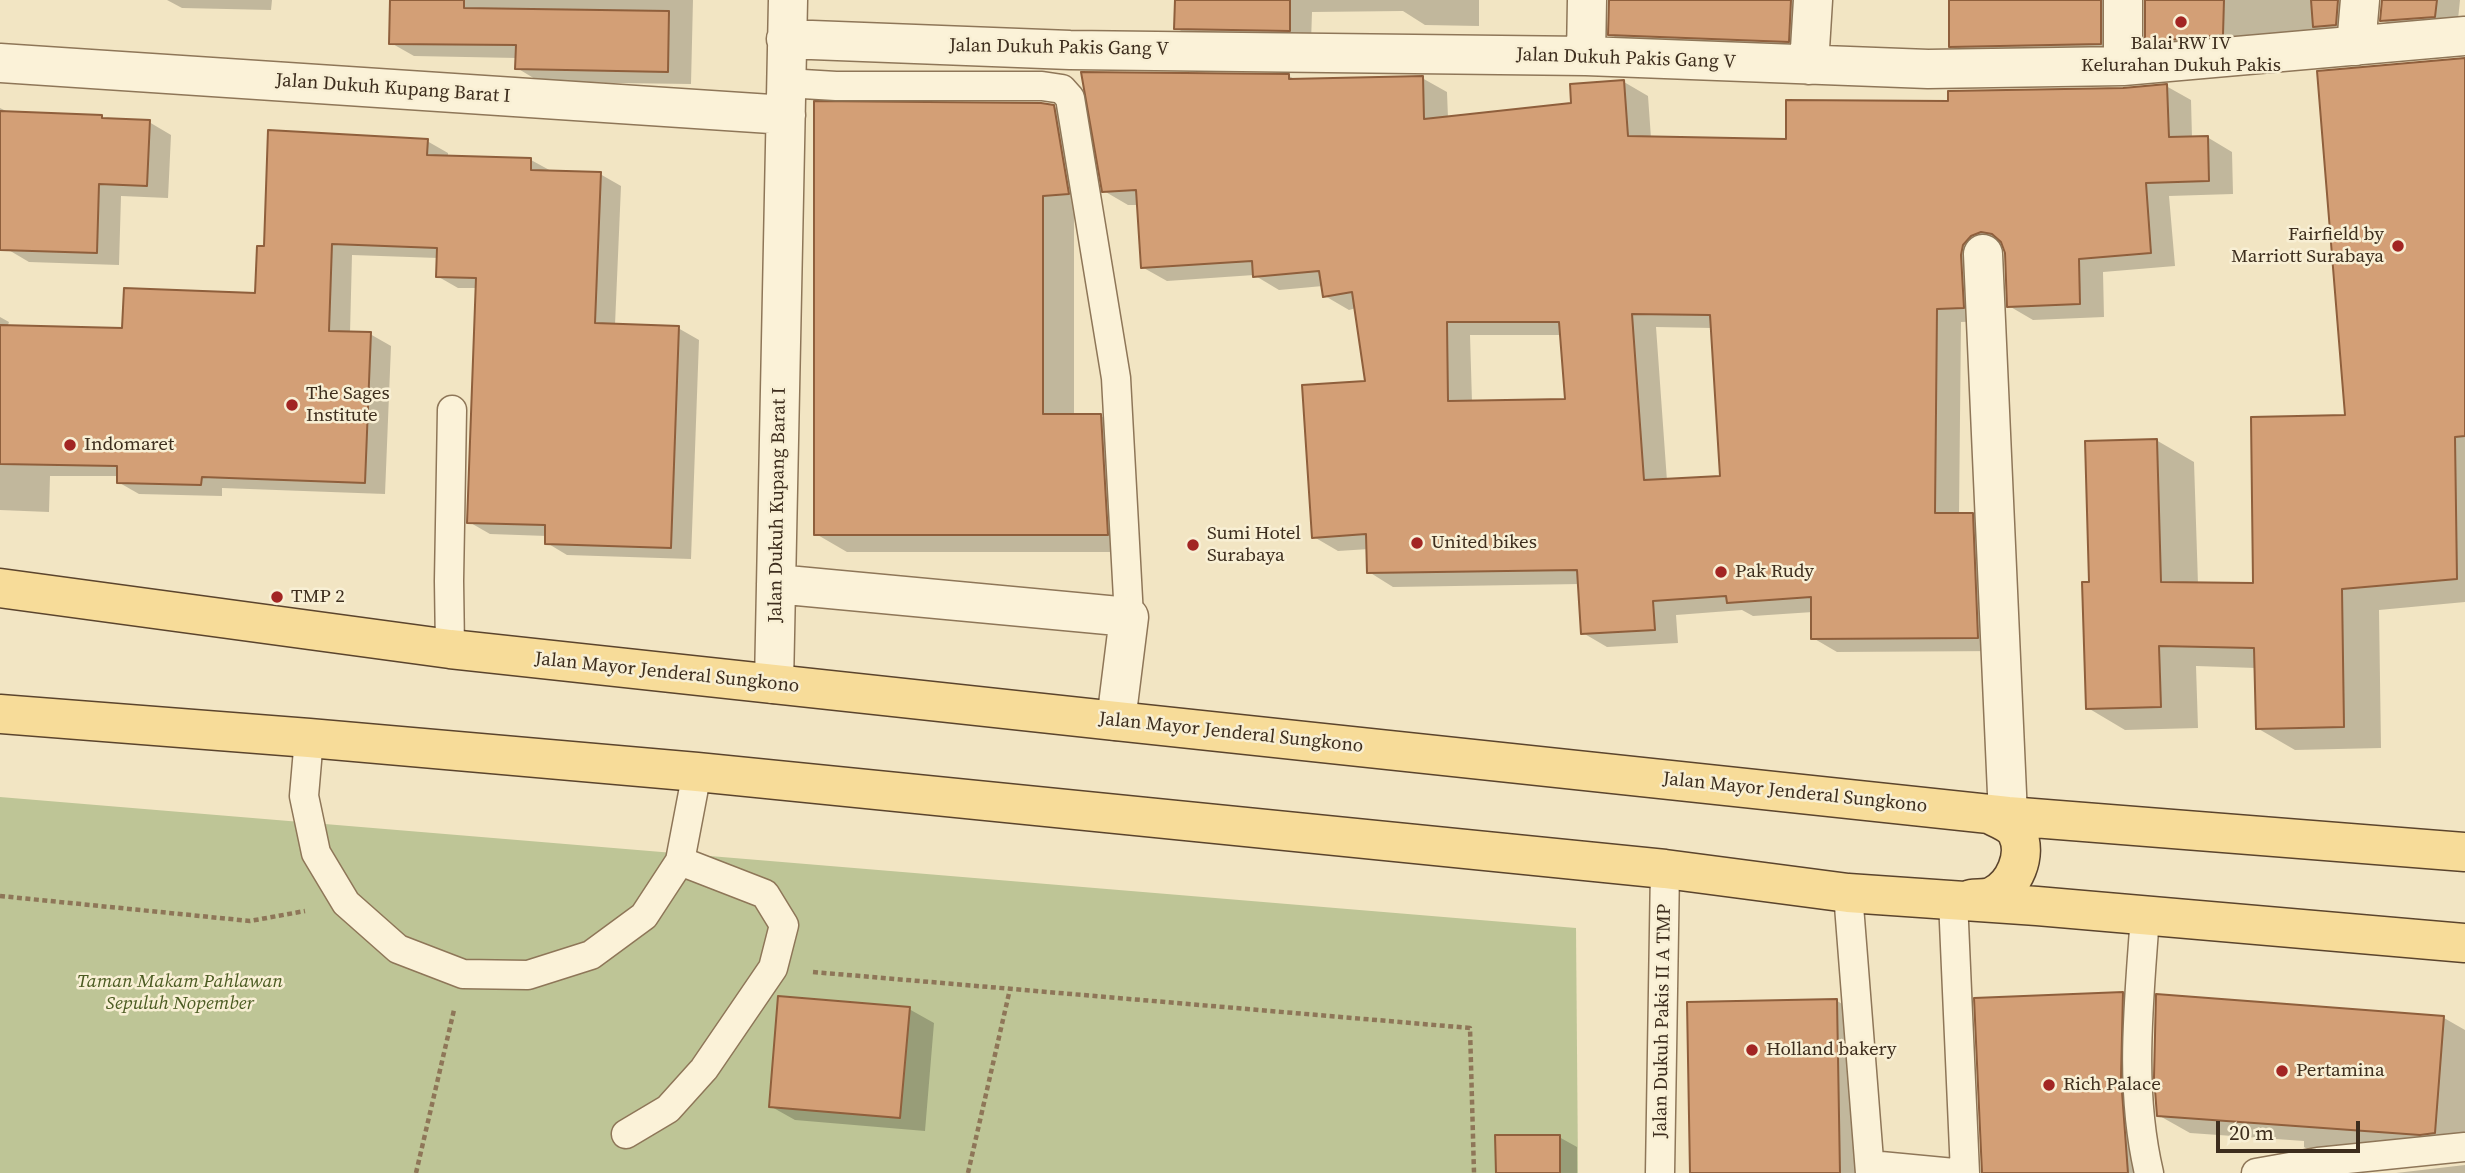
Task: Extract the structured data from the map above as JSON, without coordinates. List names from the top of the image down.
{
  "streets": {
    "main road": ["Jalan Mayor Jenderal Sungkono"],
    "street": ["Jalan Dukuh Pakis Gang V", "Jalan Dukuh Kupang Barat I"],
    "lane": ["Jalan Dukuh Pakis II A TMP"]
  },
  "crossings": [
    ["Jalan Dukuh Pakis Gang V", "Jalan Dukuh Kupang Barat I"],
    ["Jalan Dukuh Kupang Barat I", "Jalan Mayor Jenderal Sungkono"]
  ],
  "parks": ["Taman Makam Pahlawan Sepuluh Nopember"],
  "places": [
    "Balai RW IV Kelurahan Dukuh Pakis",
    "Fairfield by Marriott Surabaya",
    "The Sages Institute",
    "Indomaret",
    "United bikes",
    "Sumi Hotel Surabaya",
    "Pak Rudy",
    "TMP 2",
    "Holland bakery",
    "Pertamina",
    "Rich Palace"
  ],
  "scale_bar": "20 m"
}
